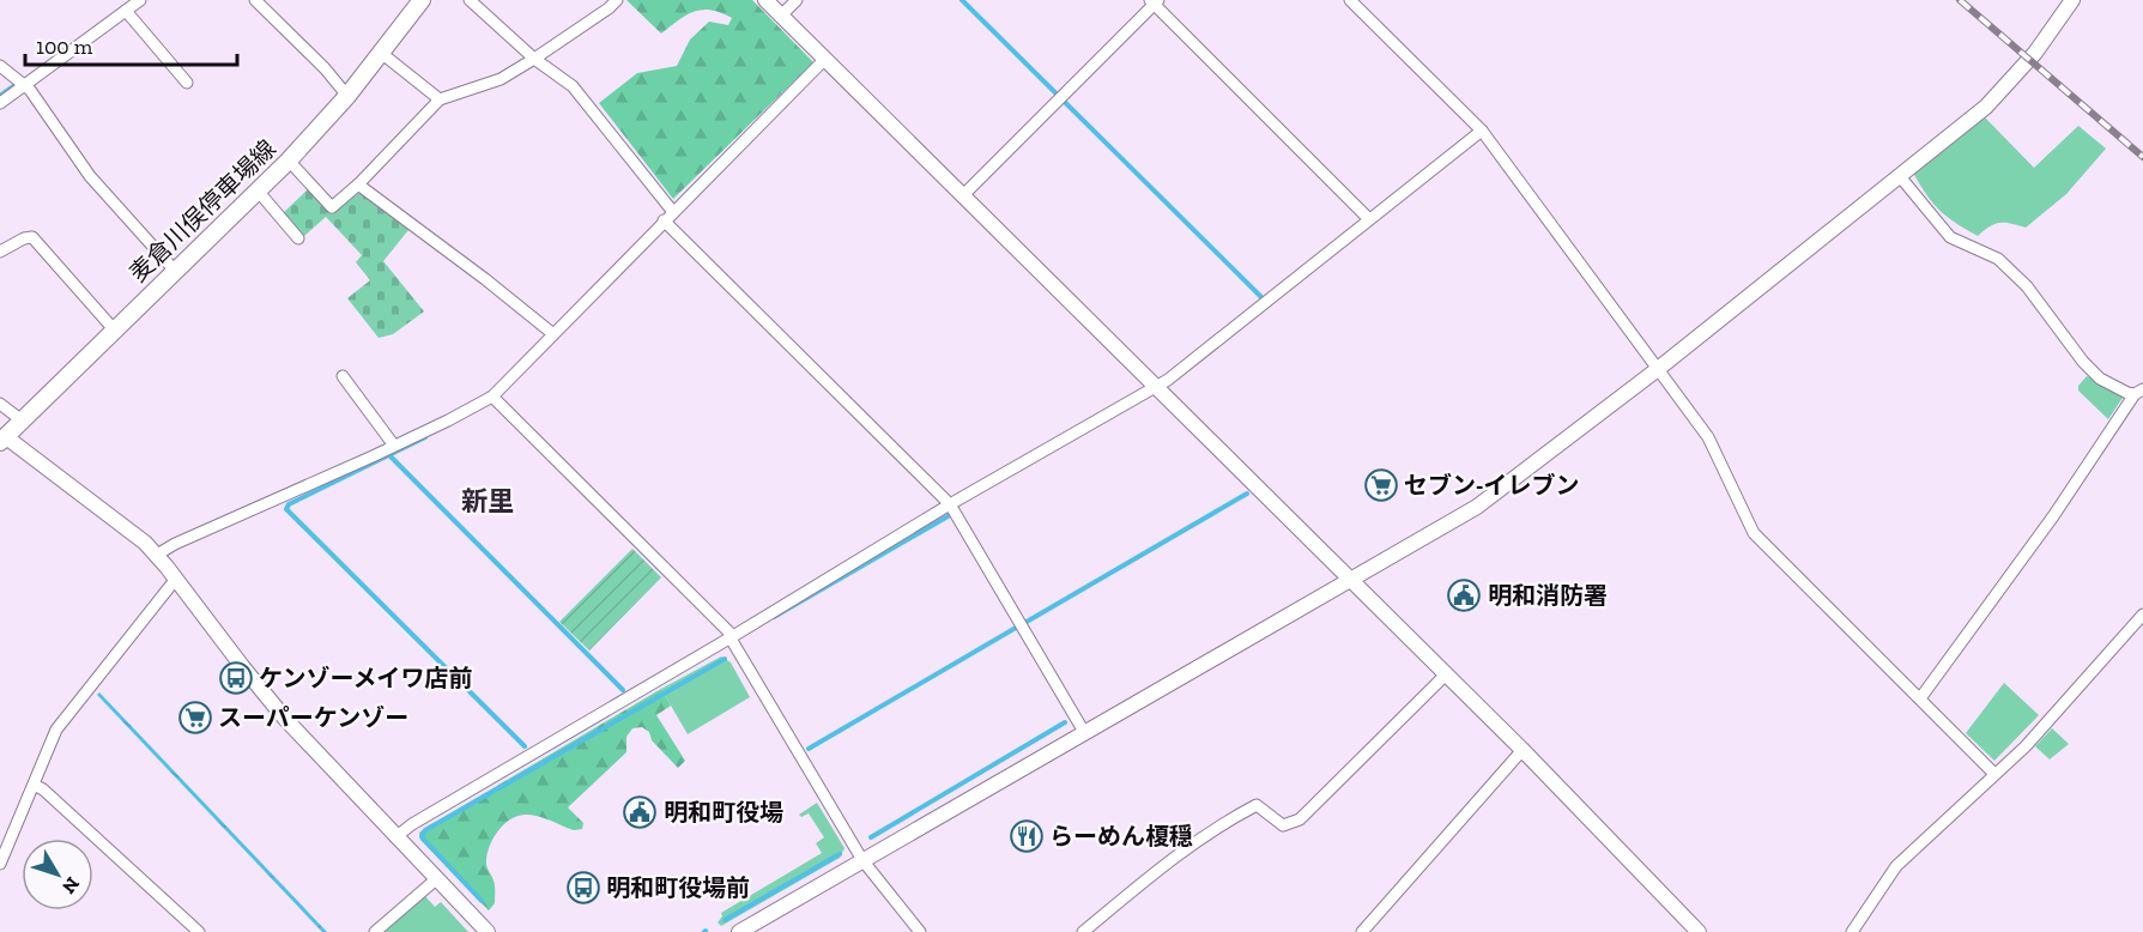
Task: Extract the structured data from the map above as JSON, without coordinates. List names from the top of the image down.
{
  "streets": {
    "main road": ["麦倉川俣停車場線"]
  },
  "districts": ["新里"],
  "places": {
    "supermarket": ["セブン-イレブン", "スーパーケンゾー"],
    "public building": ["明和消防署", "明和町役場"],
    "bus stop": ["ケンゾーメイワ店前", "明和町役場前"],
    "restaurant": ["らーめん榎穏"]
  },
  "scale_bar": "100 m",
  "north": "bottom right"
}
